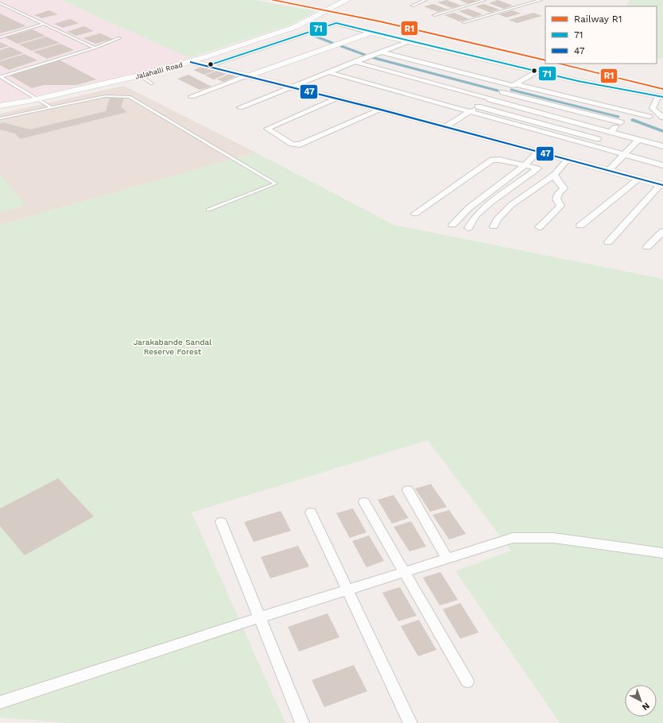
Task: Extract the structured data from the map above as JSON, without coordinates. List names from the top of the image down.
{
  "streets": {
    "main road": ["Jalahalli Road"]
  },
  "parks": ["Jarakabande Sandal Reserve Forest"],
  "lines": ["rail line R1", "transit line 71", "transit line 47"],
  "legend": ["Railway R1", "71", "47"],
  "north": "bottom right"
}
